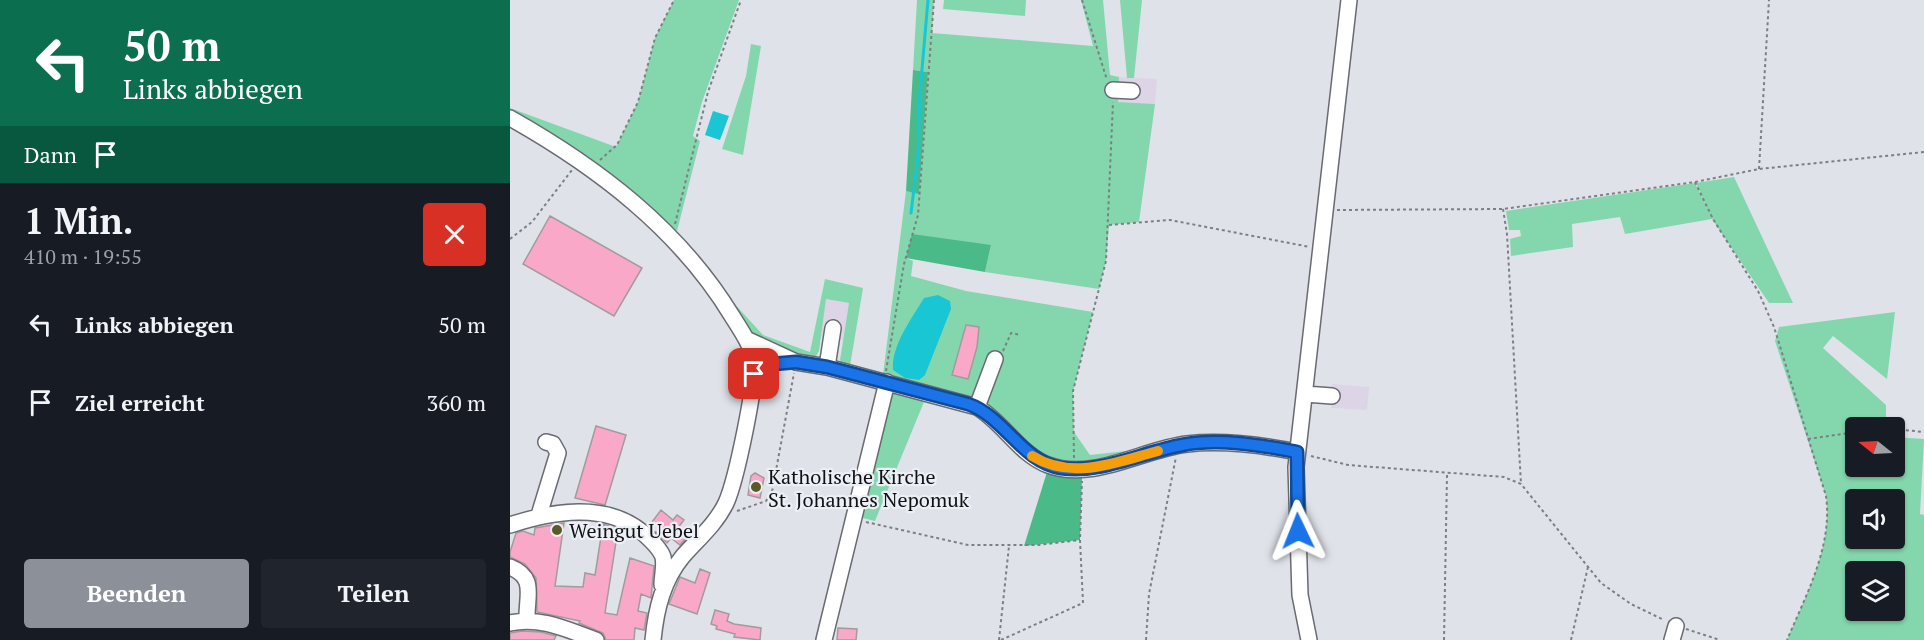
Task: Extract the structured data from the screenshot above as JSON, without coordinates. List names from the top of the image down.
{
  "places": ["Katholische Kirche St. Johannes Nepomuk", "Weingut Uebel"],
  "north": "left",
  "page": {
    "turn": ["50 m", "Links abbiegen"],
    "then": "Dann",
    "heading": ["1 Min.", "410 m · 19:55"],
    "list": [
      {
        "name": "Links abbiegen",
        "value": "50 m"
      },
      {
        "name": "Ziel erreicht",
        "value": "360 m"
      }
    ],
    "buttons": ["Beenden", "Teilen"]
  }
}
